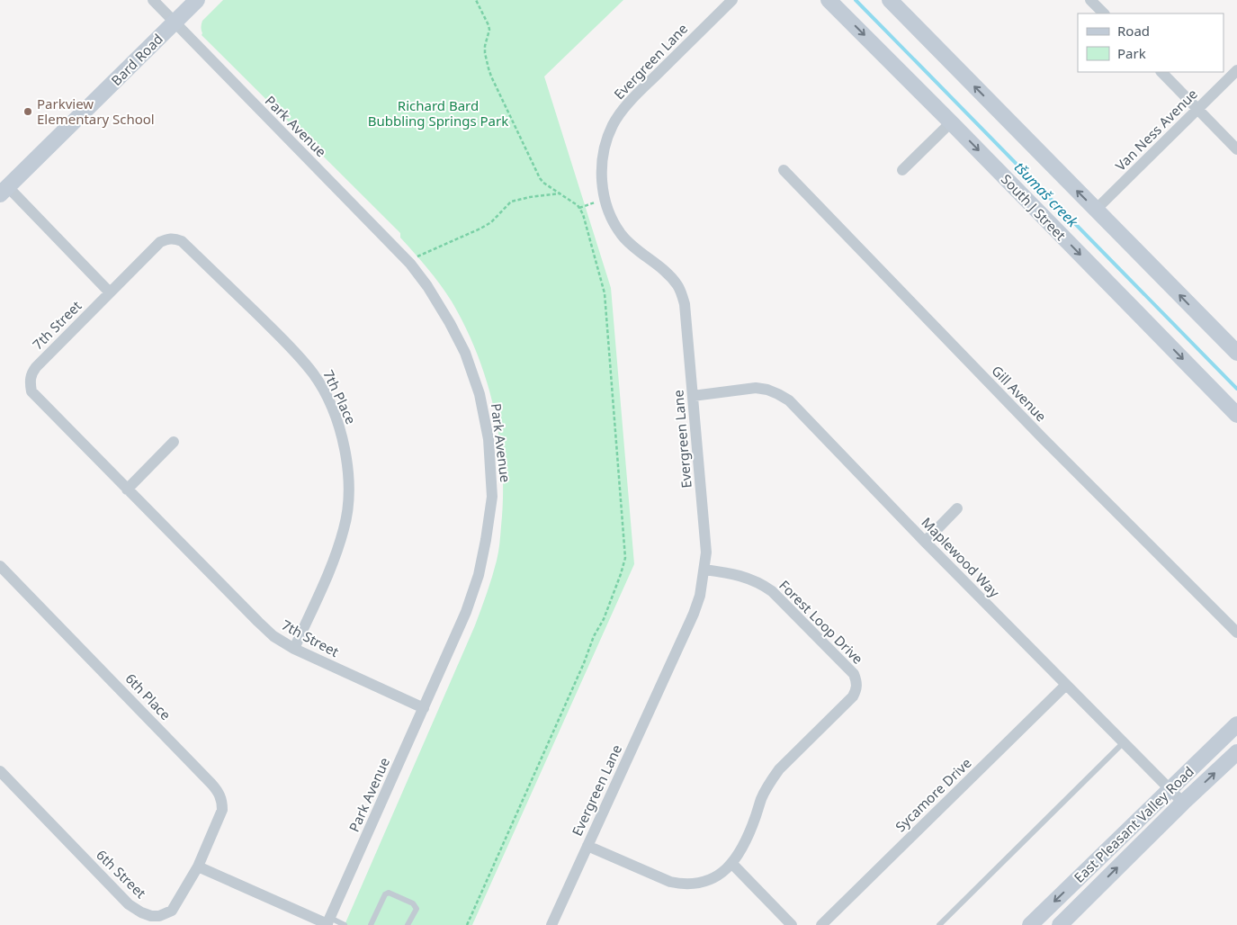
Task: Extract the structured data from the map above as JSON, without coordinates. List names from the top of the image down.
{
  "streets": {
    "street": [
      "Bard Road",
      "Evergreen Lane",
      "Park Avenue",
      "Van Ness Avenue",
      "South J Street",
      "7th Street",
      "Gill Avenue",
      "7th Place",
      "Maplewood Way",
      "Forest Loop Drive",
      "6th Place",
      "Sycamore Drive",
      "East Pleasant Valley Road",
      "6th Street"
    ]
  },
  "crossings": [
    ["Bard Road", "Park Avenue"],
    ["Evergreen Lane", "Maplewood Way"],
    ["Evergreen Lane", "Forest Loop Drive"],
    ["Park Avenue", "7th Street"],
    ["7th Street", "7th Place"],
    ["Maplewood Way", "Sycamore Drive"],
    ["Maplewood Way", "East Pleasant Valley Road"],
    ["6th Place", "6th Street"]
  ],
  "water": ["tšumaš creek"],
  "parks": ["Richard Bard Bubbling Springs Park"],
  "places": ["Parkview Elementary School"],
  "legend": ["Road", "Park"]
}
